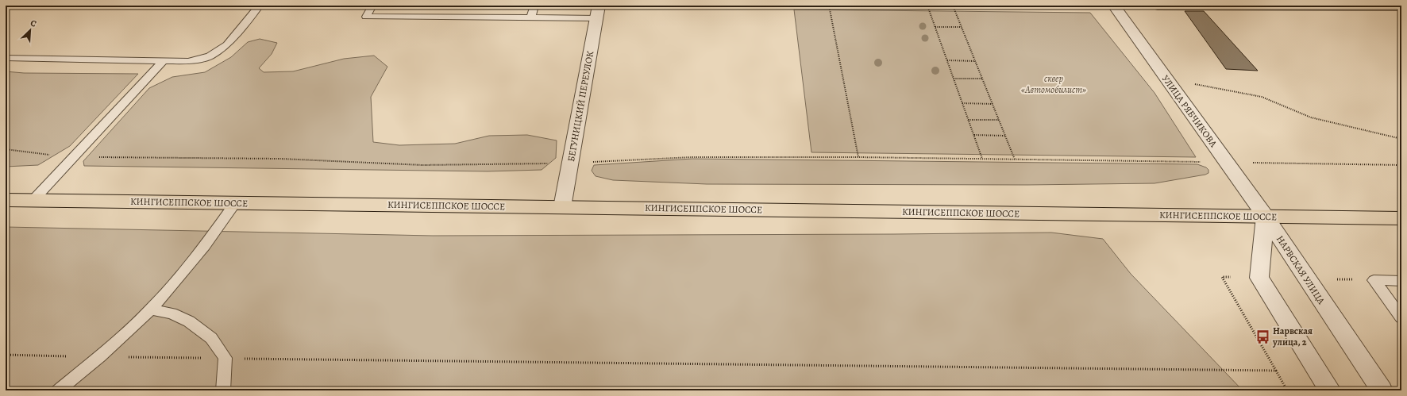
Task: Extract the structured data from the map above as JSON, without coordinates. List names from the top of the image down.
{
  "streets": {
    "main road": ["КИНГИСЕППСКОЕ ШОССЕ"],
    "street": ["БЕГУНИЦКИЙ ПЕРЕУЛОК", "УЛИЦА РЯБЧИКОВА", "НАРВСКАЯ УЛИЦА"]
  },
  "crossings": [
    ["БЕГУНИЦКИЙ ПЕРЕУЛОК", "КИНГИСЕППСКОЕ ШОССЕ"],
    ["УЛИЦА РЯБЧИКОВА", "КИНГИСЕППСКОЕ ШОССЕ"],
    ["УЛИЦА РЯБЧИКОВА", "НАРВСКАЯ УЛИЦА"],
    ["КИНГИСЕППСКОЕ ШОССЕ", "НАРВСКАЯ УЛИЦА"]
  ],
  "parks": ["сквер «Автомобилист»"],
  "places": {
    "bus stop": ["Нарвская улица, 2"]
  },
  "north": "top right"
}
